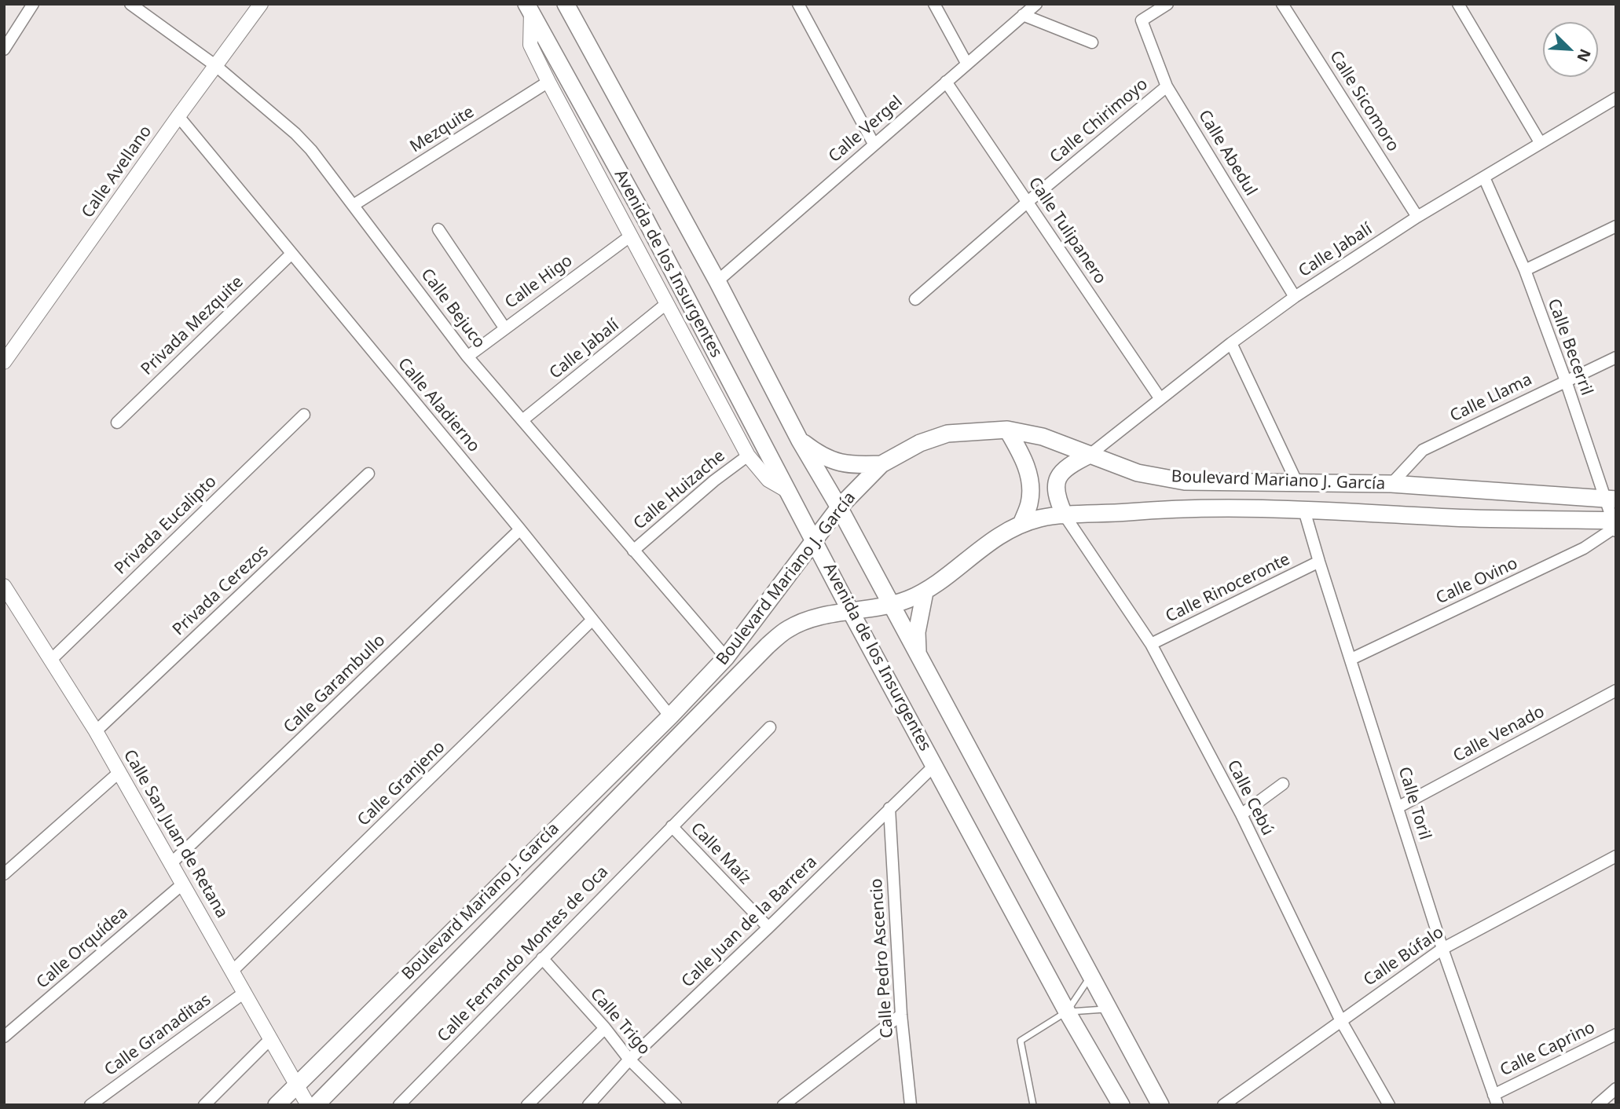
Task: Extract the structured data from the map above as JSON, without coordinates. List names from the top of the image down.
{
  "streets": {
    "main road": ["Avenida de los Insurgentes", "Boulevard Mariano J. García"],
    "street": [
      "Calle Sicomoro",
      "Calle Chirimoyo",
      "Mezquite",
      "Calle Vergel",
      "Calle Abedul",
      "Calle Avellano",
      "Calle Tulipanero",
      "Calle Jabalí",
      "Calle Higo",
      "Calle Bejuco",
      "Privada Mezquite",
      "Calle Becerril",
      "Calle Llama",
      "Calle Aladierno",
      "Calle Huizache",
      "Privada Eucalipto",
      "Calle Ovino",
      "Calle Rinoceronte",
      "Privada Cerezos",
      "Calle Garambullo",
      "Calle Venado",
      "Calle Granjeno",
      "Calle Cebú",
      "Calle Toril",
      "Calle San Juan de Retana",
      "Calle Maíz",
      "Calle Juan de la Barrera",
      "Calle Orquídea",
      "Calle Fernando Montes de Oca",
      "Calle Búfalo",
      "Calle Pedro Ascencio",
      "Calle Trigo",
      "Calle Granaditas",
      "Calle Caprino"
    ]
  },
  "crossings": [
    ["Calle Sicomoro", "Calle Jabalí"],
    ["Calle Chirimoyo", "Calle Abedul"],
    ["Calle Chirimoyo", "Calle Tulipanero"],
    ["Mezquite", "Calle Bejuco"],
    ["Calle Vergel", "Calle Tulipanero"],
    ["Calle Vergel", "Avenida de los Insurgentes"],
    ["Calle Abedul", "Calle Jabalí"],
    ["Calle Avellano", "Calle Bejuco"],
    ["Calle Avellano", "Calle Aladierno"],
    ["Calle Tulipanero", "Calle Jabalí"],
    ["Calle Jabalí", "Calle Bejuco"],
    ["Calle Jabalí", "Calle Becerril"],
    ["Calle Jabalí", "Boulevard Mariano J. García"],
    ["Avenida de los Insurgentes", "Boulevard Mariano J. García"],
    ["Avenida de los Insurgentes", "Calle Juan de la Barrera"],
    ["Calle Higo", "Calle Bejuco"],
    ["Calle Bejuco", "Boulevard Mariano J. García"],
    ["Calle Bejuco", "Calle Huizache"],
    ["Privada Mezquite", "Calle Aladierno"],
    ["Calle Becerril", "Calle Llama"],
    ["Calle Becerril", "Boulevard Mariano J. García"],
    ["Calle Becerril", "Calle Ovino"],
    ["Calle Llama", "Boulevard Mariano J. García"],
    ["Calle Aladierno", "Boulevard Mariano J. García"],
    ["Calle Aladierno", "Calle Garambullo"],
    ["Calle Aladierno", "Calle Granjeno"],
    ["Boulevard Mariano J. García", "Calle Ovino"],
    ["Boulevard Mariano J. García", "Calle Cebú"],
    ["Boulevard Mariano J. García", "Calle Toril"],
    ["Boulevard Mariano J. García", "Calle San Juan de Retana"],
    ["Privada Eucalipto", "Calle San Juan de Retana"],
    ["Calle Ovino", "Calle Toril"],
    ["Calle Rinoceronte", "Calle Cebú"],
    ["Calle Rinoceronte", "Calle Toril"],
    ["Privada Cerezos", "Calle San Juan de Retana"],
    ["Calle Garambullo", "Calle San Juan de Retana"],
    ["Calle Venado", "Calle Toril"],
    ["Calle Granjeno", "Calle San Juan de Retana"],
    ["Calle Cebú", "Calle Búfalo"],
    ["Calle Toril", "Calle Búfalo"],
    ["Calle Toril", "Calle Caprino"],
    ["Calle San Juan de Retana", "Calle Orquídea"],
    ["Calle San Juan de Retana", "Calle Granaditas"],
    ["Calle Maíz", "Calle Juan de la Barrera"],
    ["Calle Maíz", "Calle Fernando Montes de Oca"],
    ["Calle Juan de la Barrera", "Calle Pedro Ascencio"],
    ["Calle Juan de la Barrera", "Calle Trigo"],
    ["Calle Fernando Montes de Oca", "Calle Trigo"]
  ],
  "north": "bottom right"
}
